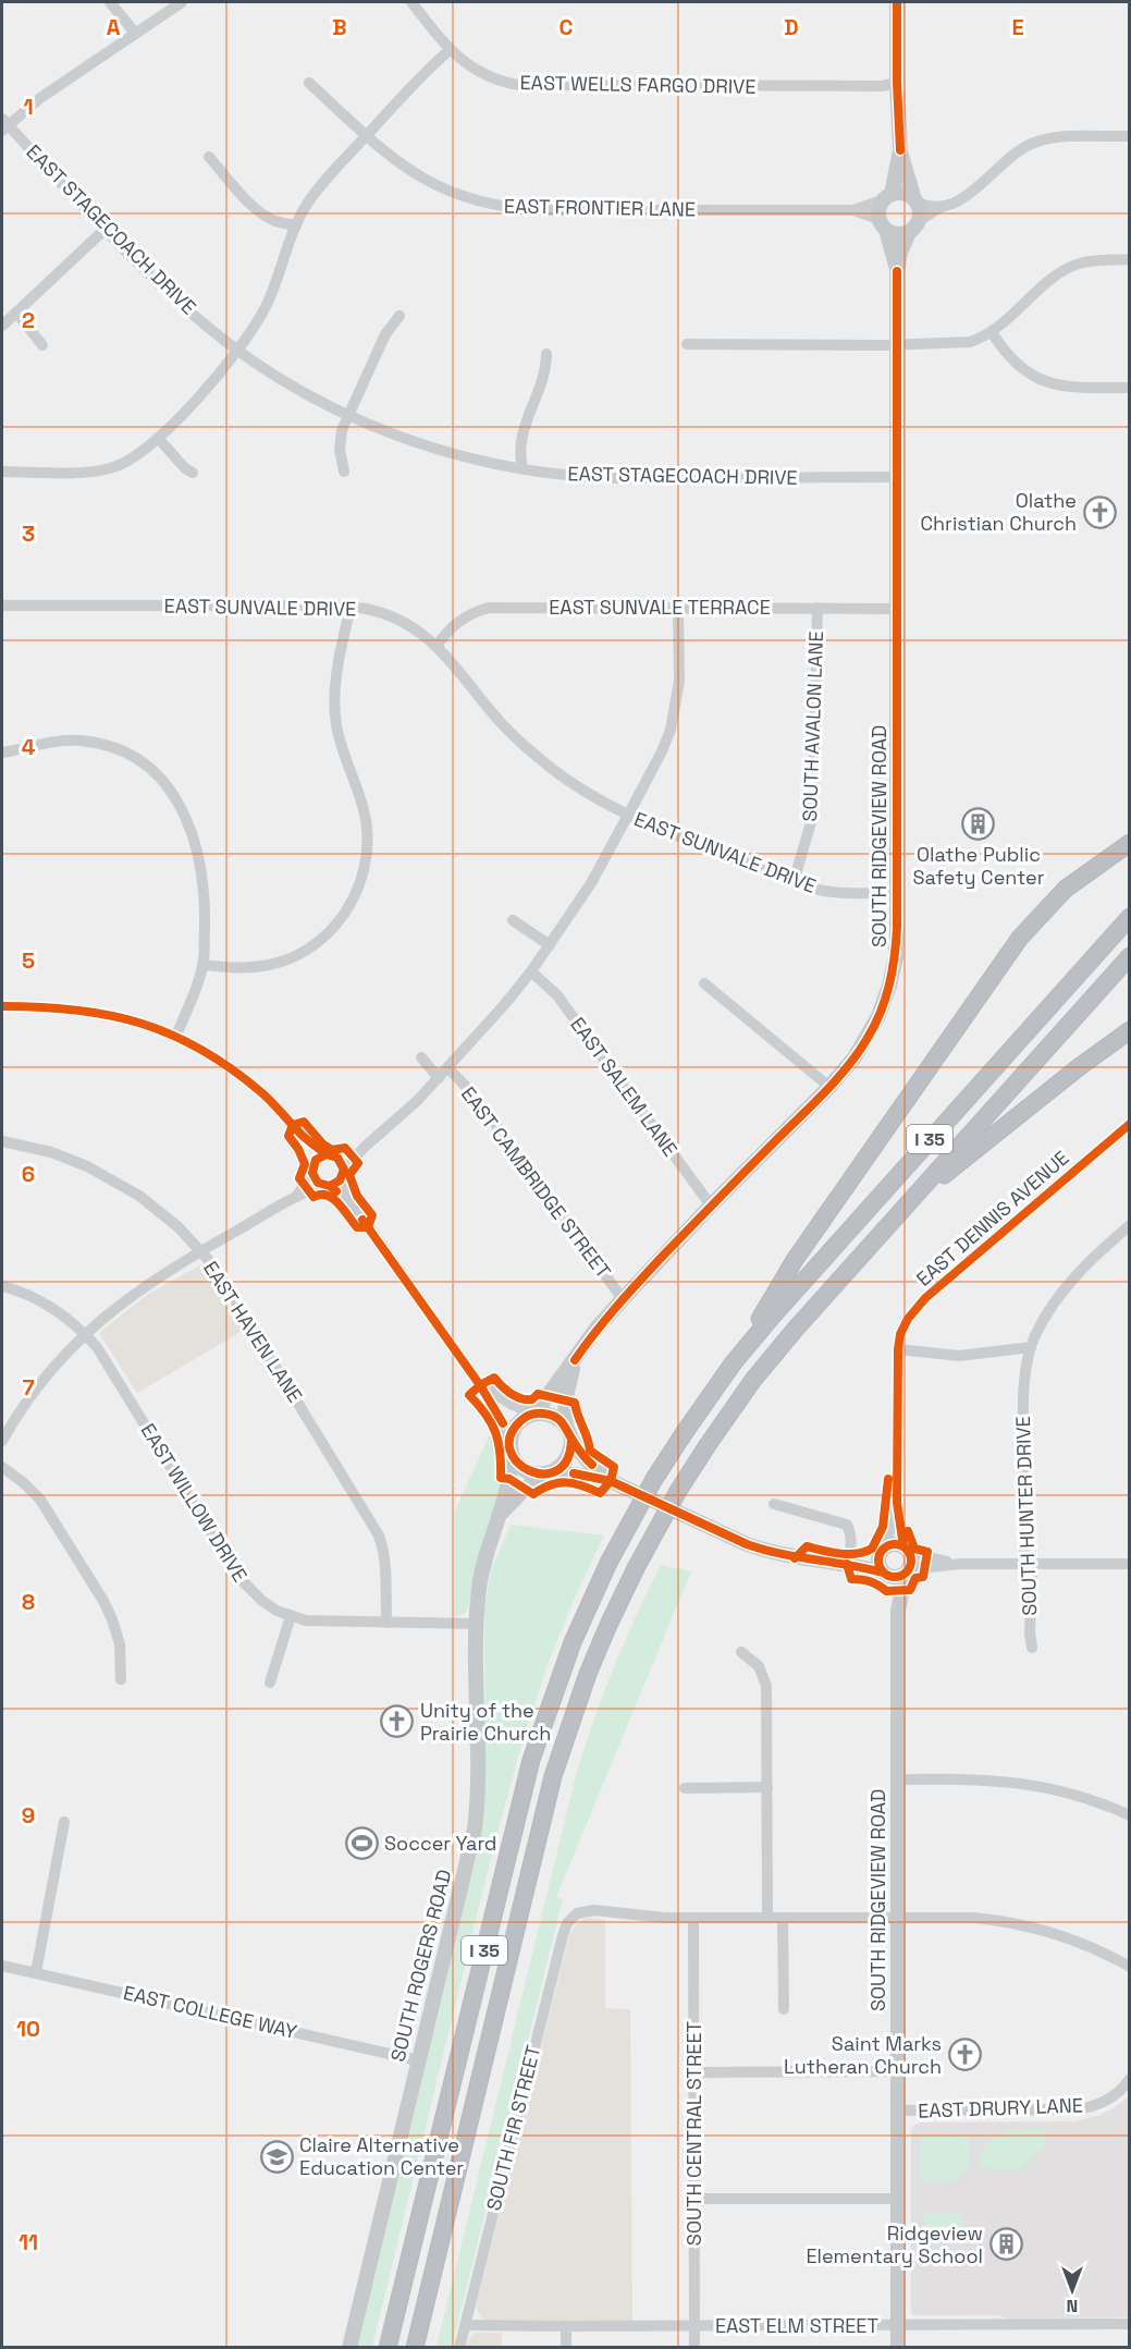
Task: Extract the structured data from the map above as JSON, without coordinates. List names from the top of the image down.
{
  "streets": {
    "highway": ["I 35"],
    "main road": ["SOUTH RIDGEVIEW ROAD", "SOUTH ROGERS ROAD"],
    "street": [
      "EAST WELLS FARGO DRIVE",
      "EAST FRONTIER LANE",
      "EAST STAGECOACH DRIVE",
      "EAST SUNVALE DRIVE",
      "EAST SUNVALE TERRACE",
      "SOUTH AVALON LANE",
      "EAST SALEM LANE",
      "EAST CAMBRIDGE STREET",
      "EAST DENNIS AVENUE",
      "EAST HAVEN LANE",
      "EAST WILLOW DRIVE",
      "SOUTH HUNTER DRIVE",
      "EAST COLLEGE WAY",
      "EAST DRURY LANE",
      "SOUTH FIR STREET",
      "SOUTH CENTRAL STREET",
      "EAST ELM STREET"
    ]
  },
  "crossings": [
    ["EAST STAGECOACH DRIVE", "SOUTH RIDGEVIEW ROAD"],
    ["EAST SUNVALE DRIVE", "EAST SUNVALE TERRACE"],
    ["EAST SUNVALE DRIVE", "SOUTH AVALON LANE"],
    ["EAST SUNVALE DRIVE", "SOUTH RIDGEVIEW ROAD"],
    ["EAST SUNVALE TERRACE", "SOUTH AVALON LANE"],
    ["EAST SUNVALE TERRACE", "SOUTH RIDGEVIEW ROAD"],
    ["SOUTH RIDGEVIEW ROAD", "EAST SALEM LANE"],
    ["SOUTH RIDGEVIEW ROAD", "EAST CAMBRIDGE STREET"],
    ["SOUTH RIDGEVIEW ROAD", "EAST DENNIS AVENUE"],
    ["SOUTH RIDGEVIEW ROAD", "EAST DRURY LANE"],
    ["SOUTH RIDGEVIEW ROAD", "EAST ELM STREET"],
    ["EAST HAVEN LANE", "EAST WILLOW DRIVE"],
    ["EAST WILLOW DRIVE", "SOUTH ROGERS ROAD"],
    ["SOUTH ROGERS ROAD", "EAST COLLEGE WAY"],
    ["SOUTH FIR STREET", "SOUTH CENTRAL STREET"],
    ["SOUTH FIR STREET", "EAST ELM STREET"],
    ["SOUTH CENTRAL STREET", "EAST ELM STREET"]
  ],
  "places": {
    "church": ["Olathe Christian Church", "Unity of the Prairie Church", "Saint Marks Lutheran Church"],
    "building": ["Olathe Public Safety Center", "Ridgeview Elementary School"],
    "sports": ["Soccer Yard"],
    "school or university": ["Claire Alternative Education Center"]
  },
  "north": "bottom",
  "grid": {
    "columns": [
      "A",
      "B",
      "C",
      "D",
      "E"
    ],
    "rows": [
      "1",
      "2",
      "3",
      "4",
      "5",
      "6",
      "7",
      "8",
      "9",
      "10",
      "11"
    ]
  }
}
